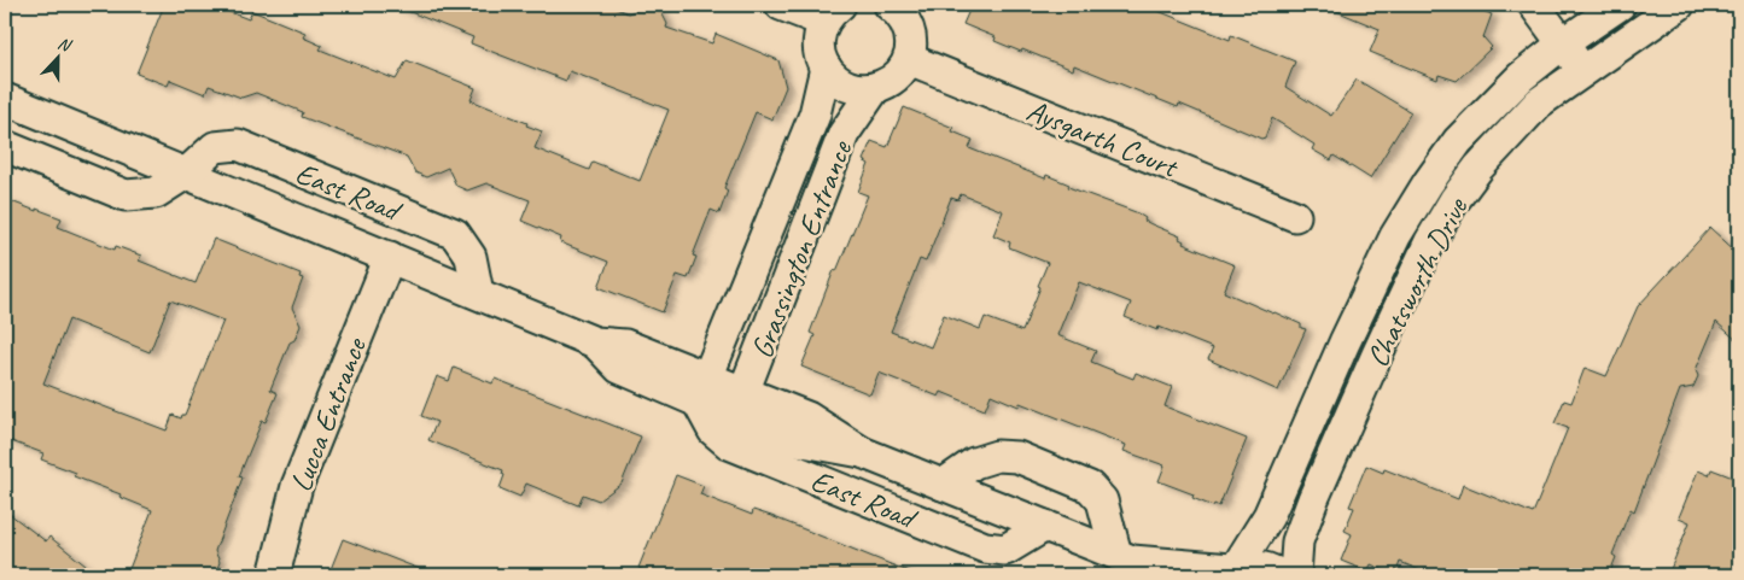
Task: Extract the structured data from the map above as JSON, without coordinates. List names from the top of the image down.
{
  "streets": {
    "street": [
      "Aysgarth Court",
      "East Road",
      "Grassington Entrance",
      "Chatsworth Drive",
      "Lucca Entrance"
    ]
  },
  "crossings": [
    ["East Road", "Grassington Entrance"],
    ["East Road", "Chatsworth Drive"],
    ["East Road", "Lucca Entrance"]
  ],
  "north": "top"
}
